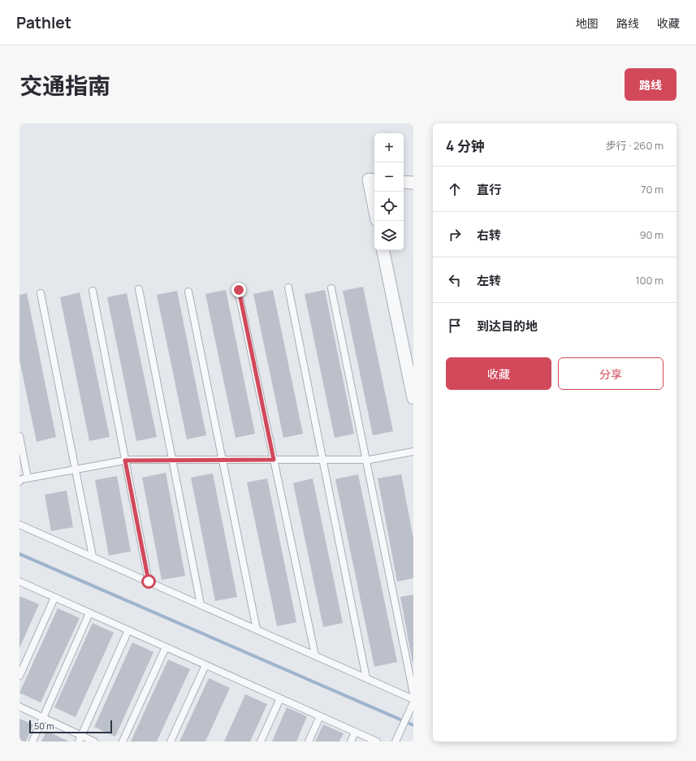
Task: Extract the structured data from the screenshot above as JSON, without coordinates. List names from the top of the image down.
{
  "scale_bar": "50 m",
  "page": {
    "header": "Pathlet",
    "nav": ["地图", "路线", "收藏"],
    "title": "交通指南",
    "buttons": [
      "路线",
      ["收藏", "分享"]
    ],
    "heading": ["4 分钟", "步行 · 260 m"],
    "map_buttons": ["+", "−"],
    "list": [
      ["直行", "70 m"],
      ["右转", "90 m"],
      ["左转", "100 m"],
      "到达目的地"
    ],
    "scale": "50 m"
  }
}
